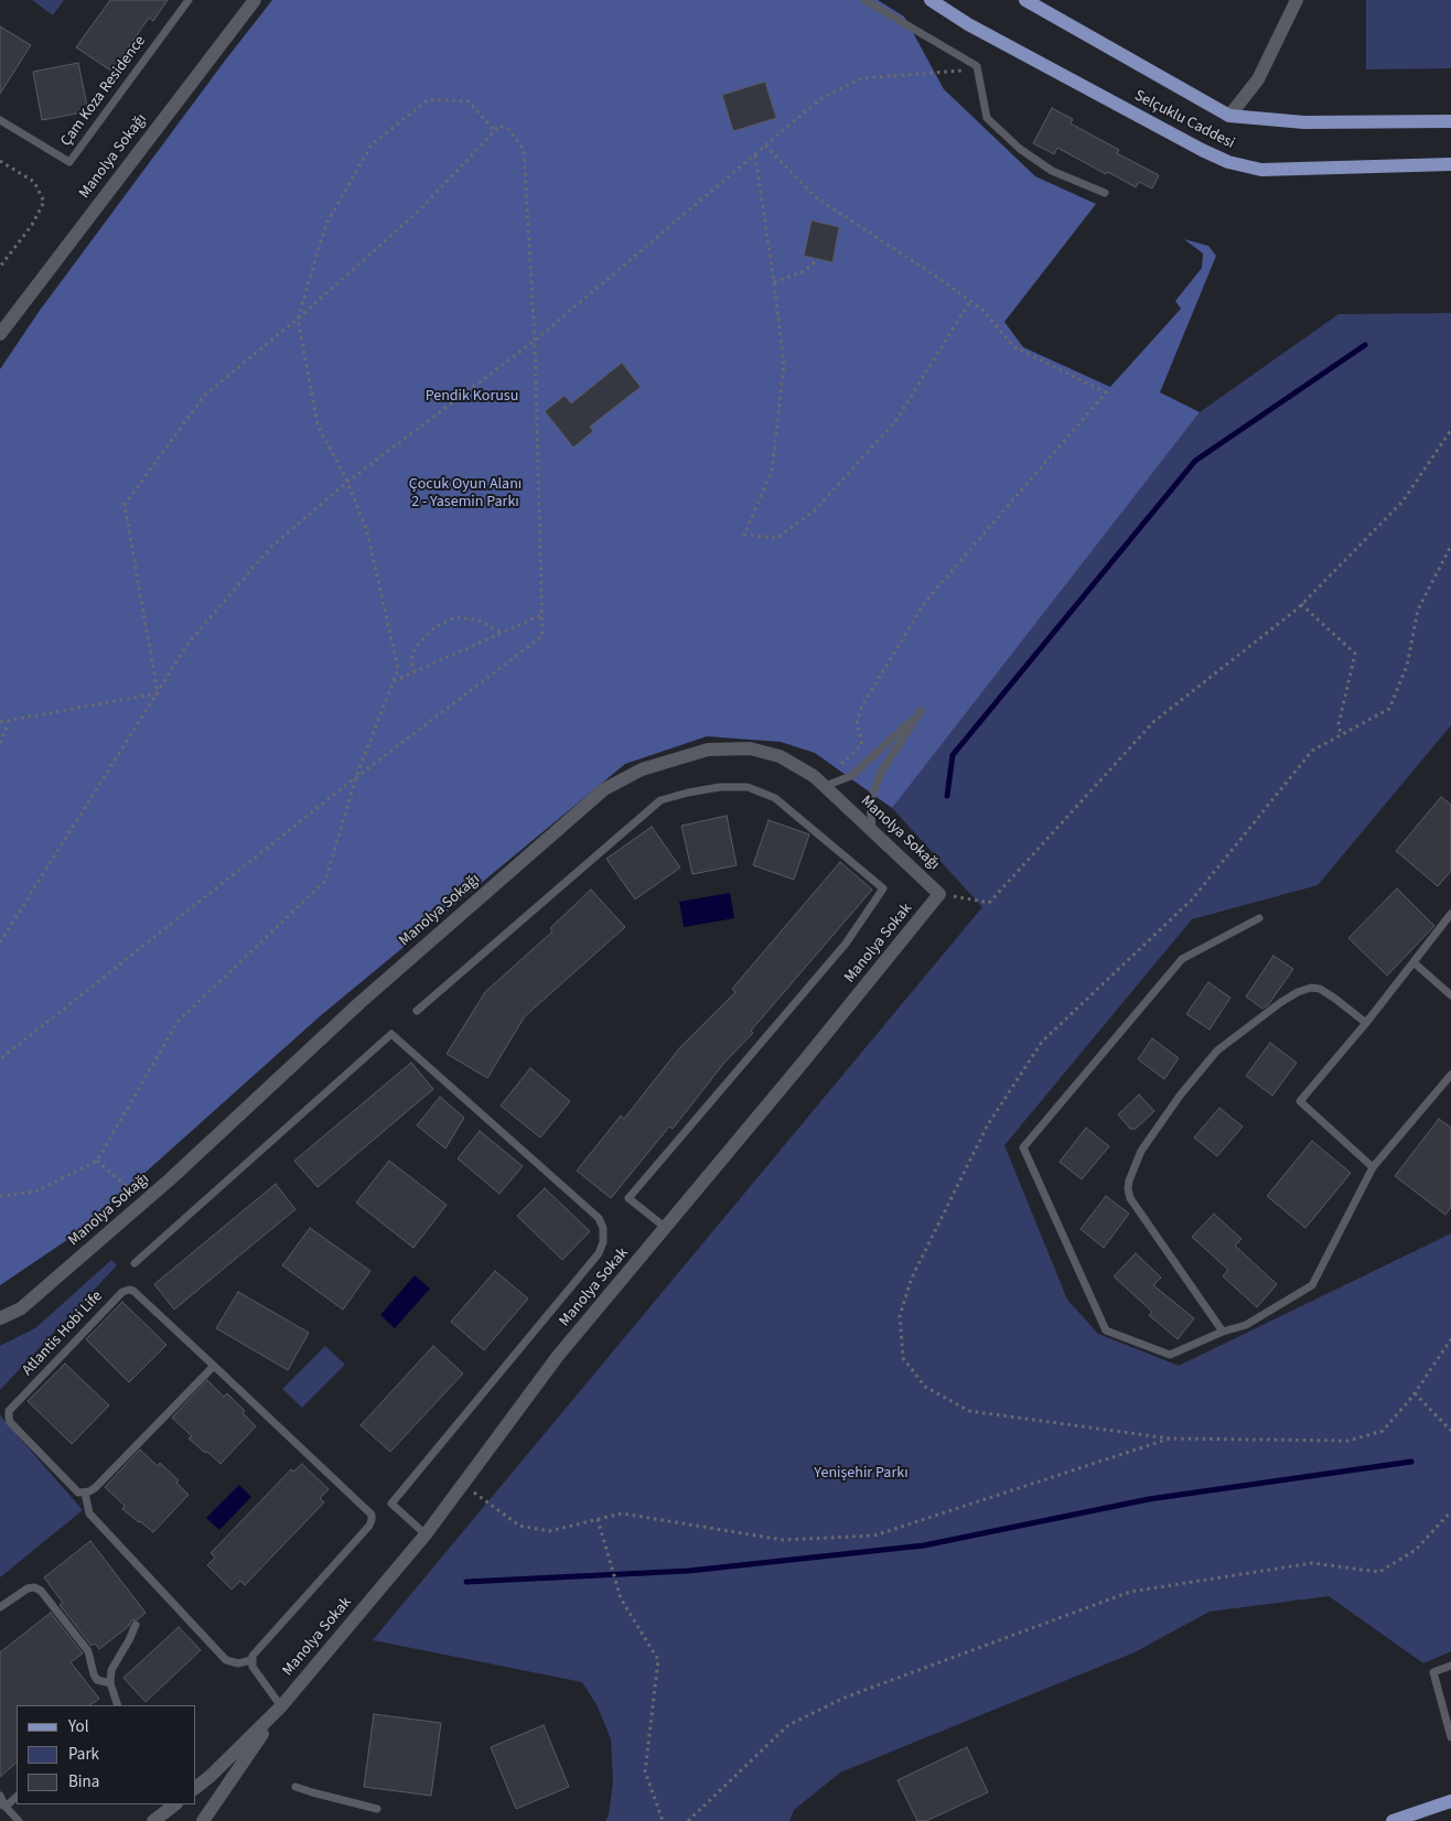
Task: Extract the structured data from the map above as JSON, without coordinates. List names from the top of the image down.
{
  "streets": {
    "main road": ["Selçuklu Caddesi"],
    "street": ["Manolya Sokağı", "Manolya Sokak"],
    "lane": ["Çam Koza Residence", "Atlantis Hobi Life"]
  },
  "crossings": [
    ["Manolya Sokağı", "Manolya Sokak"]
  ],
  "parks": ["Pendik Korusu", "Çocuk Oyun Alanı 2 - Yasemin Parkı", "Yenişehir Parkı"],
  "legend": ["Yol", "Park", "Bina"]
}
